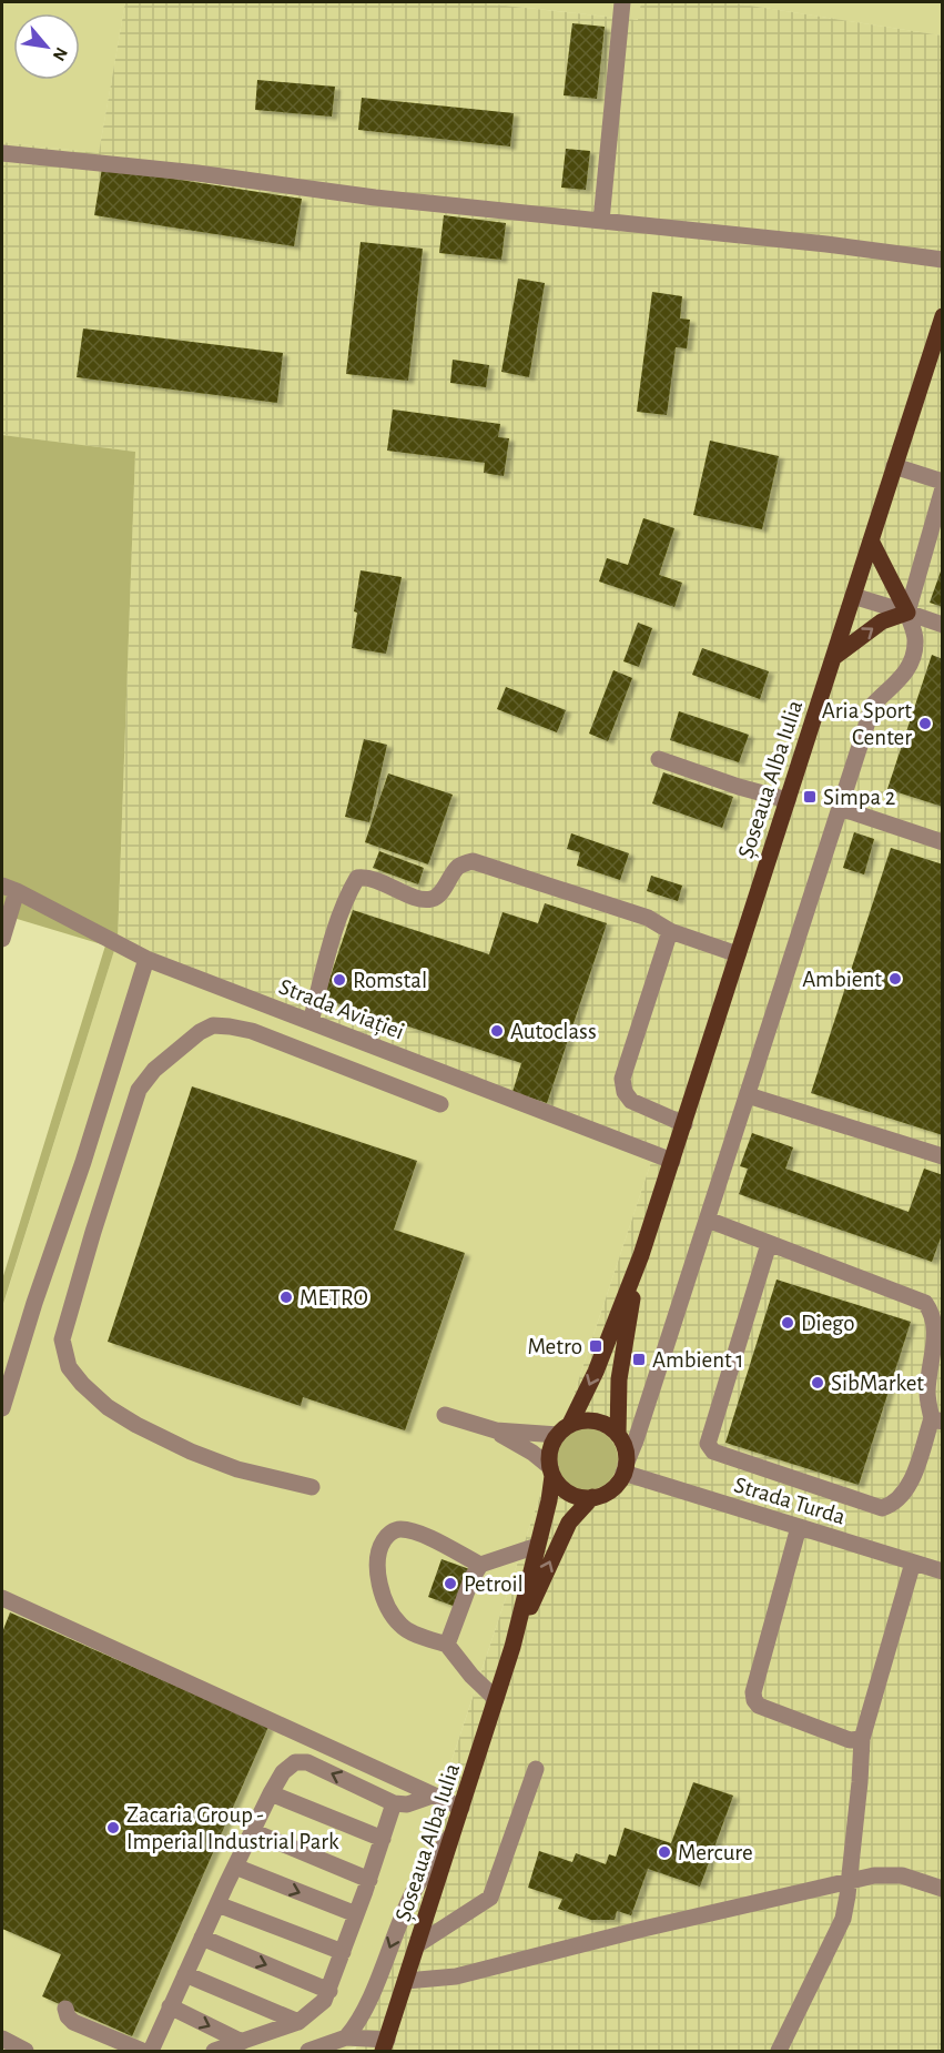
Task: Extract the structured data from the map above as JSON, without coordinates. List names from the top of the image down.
{
  "streets": {
    "main road": ["Șoseaua Alba Iulia"],
    "street": ["Strada Aviației", "Strada Turda"]
  },
  "crossings": [
    ["Șoseaua Alba Iulia", "Strada Aviației"],
    ["Șoseaua Alba Iulia", "Strada Turda"]
  ],
  "places": {
    "other": [
      "Aria Sport Center",
      "Ambient",
      "Romstal",
      "Autoclass",
      "METRO",
      "Diego",
      "SibMarket",
      "Petroil",
      "Zacaria Group - Imperial Industrial Park",
      "Mercure"
    ],
    "transit": ["Simpa 2", "Metro", "Ambient 1"]
  },
  "north": "bottom right"
}
